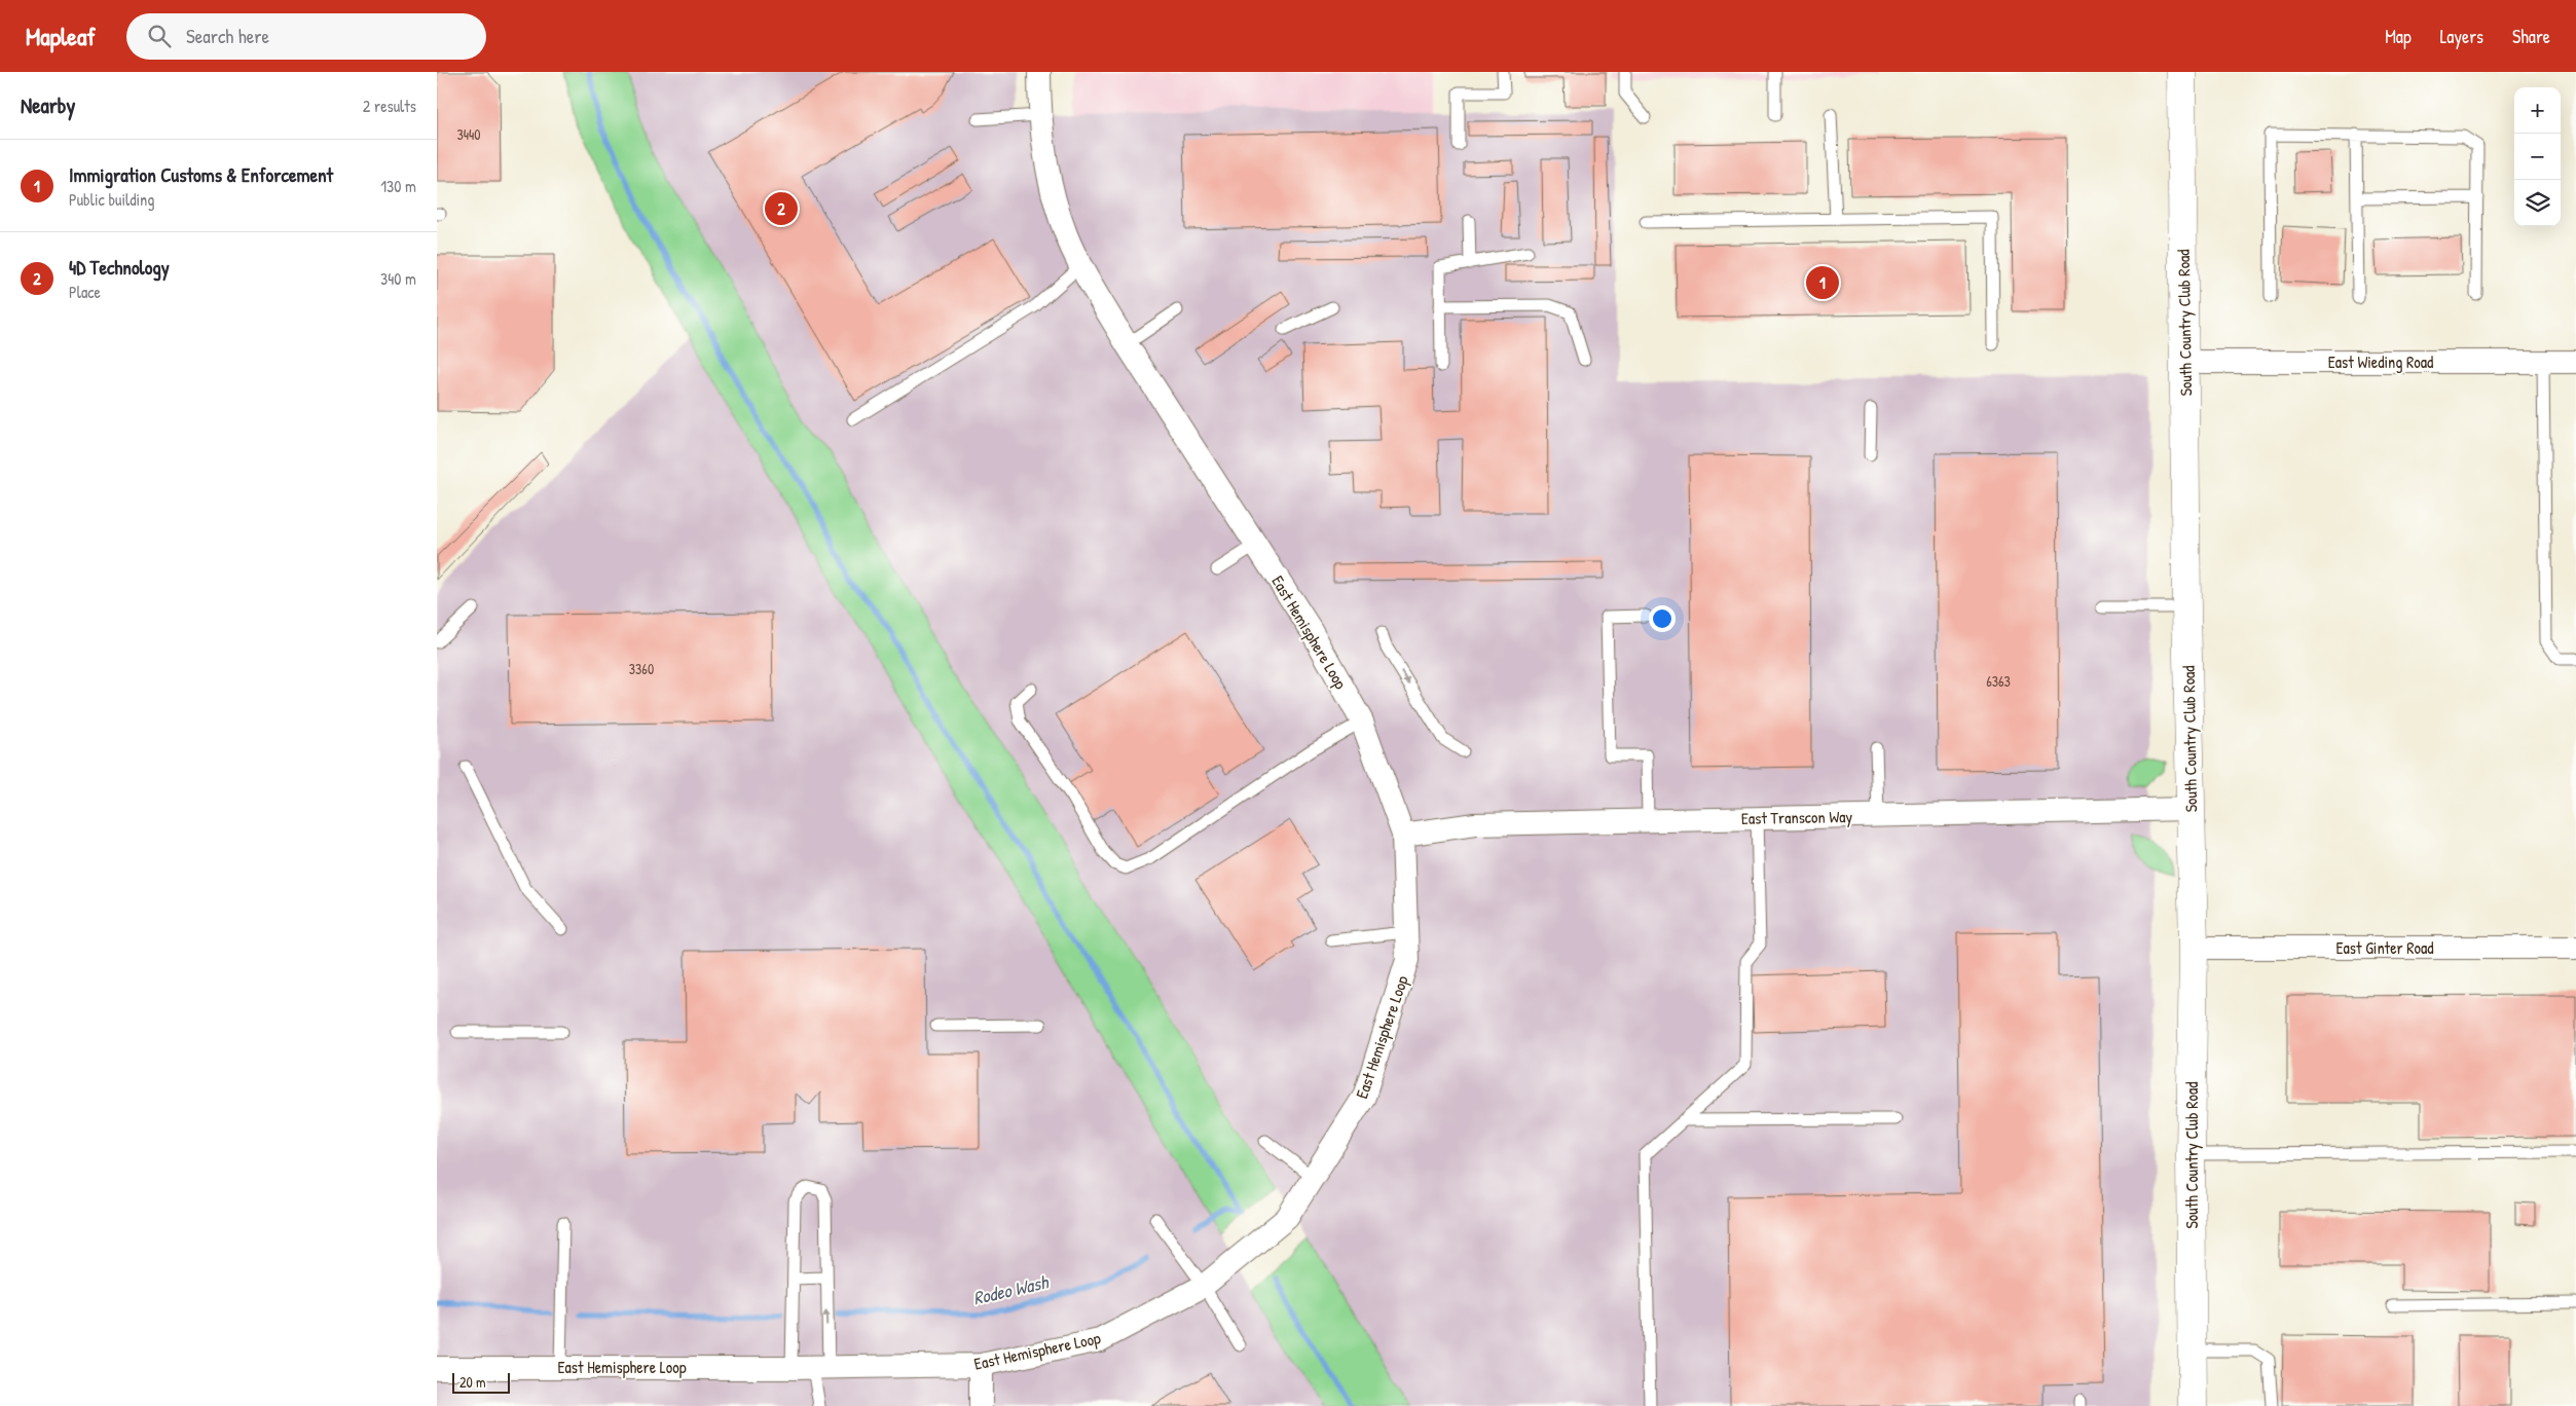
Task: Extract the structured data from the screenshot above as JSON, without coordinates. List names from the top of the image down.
{
  "streets": {
    "street": [
      "South Country Club Road",
      "East Wieding Road",
      "East Hemisphere Loop",
      "East Transcon Way",
      "East Ginter Road"
    ]
  },
  "crossings": [
    ["South Country Club Road", "East Wieding Road"],
    ["South Country Club Road", "East Transcon Way"],
    ["South Country Club Road", "East Ginter Road"],
    ["East Hemisphere Loop", "East Transcon Way"]
  ],
  "water": ["Rodeo Wash"],
  "house_numbers": ["3440", "3360", "6363"],
  "scale_bar": "20 m",
  "page": {
    "header": "Mapleaf",
    "search": "Search here",
    "nav": ["Map", "Layers", "Share"],
    "heading": ["Nearby", "2 results"],
    "map_buttons": ["+", "−"],
    "list": [
      {
        "mark": "1",
        "name": "Immigration Customs & Enforcement",
        "note": "Public building",
        "value": "130 m"
      },
      {
        "mark": "2",
        "name": "4D Technology",
        "note": "Place",
        "value": "340 m"
      }
    ],
    "pins": ["2", "1"],
    "scale": "20 m"
  }
}
